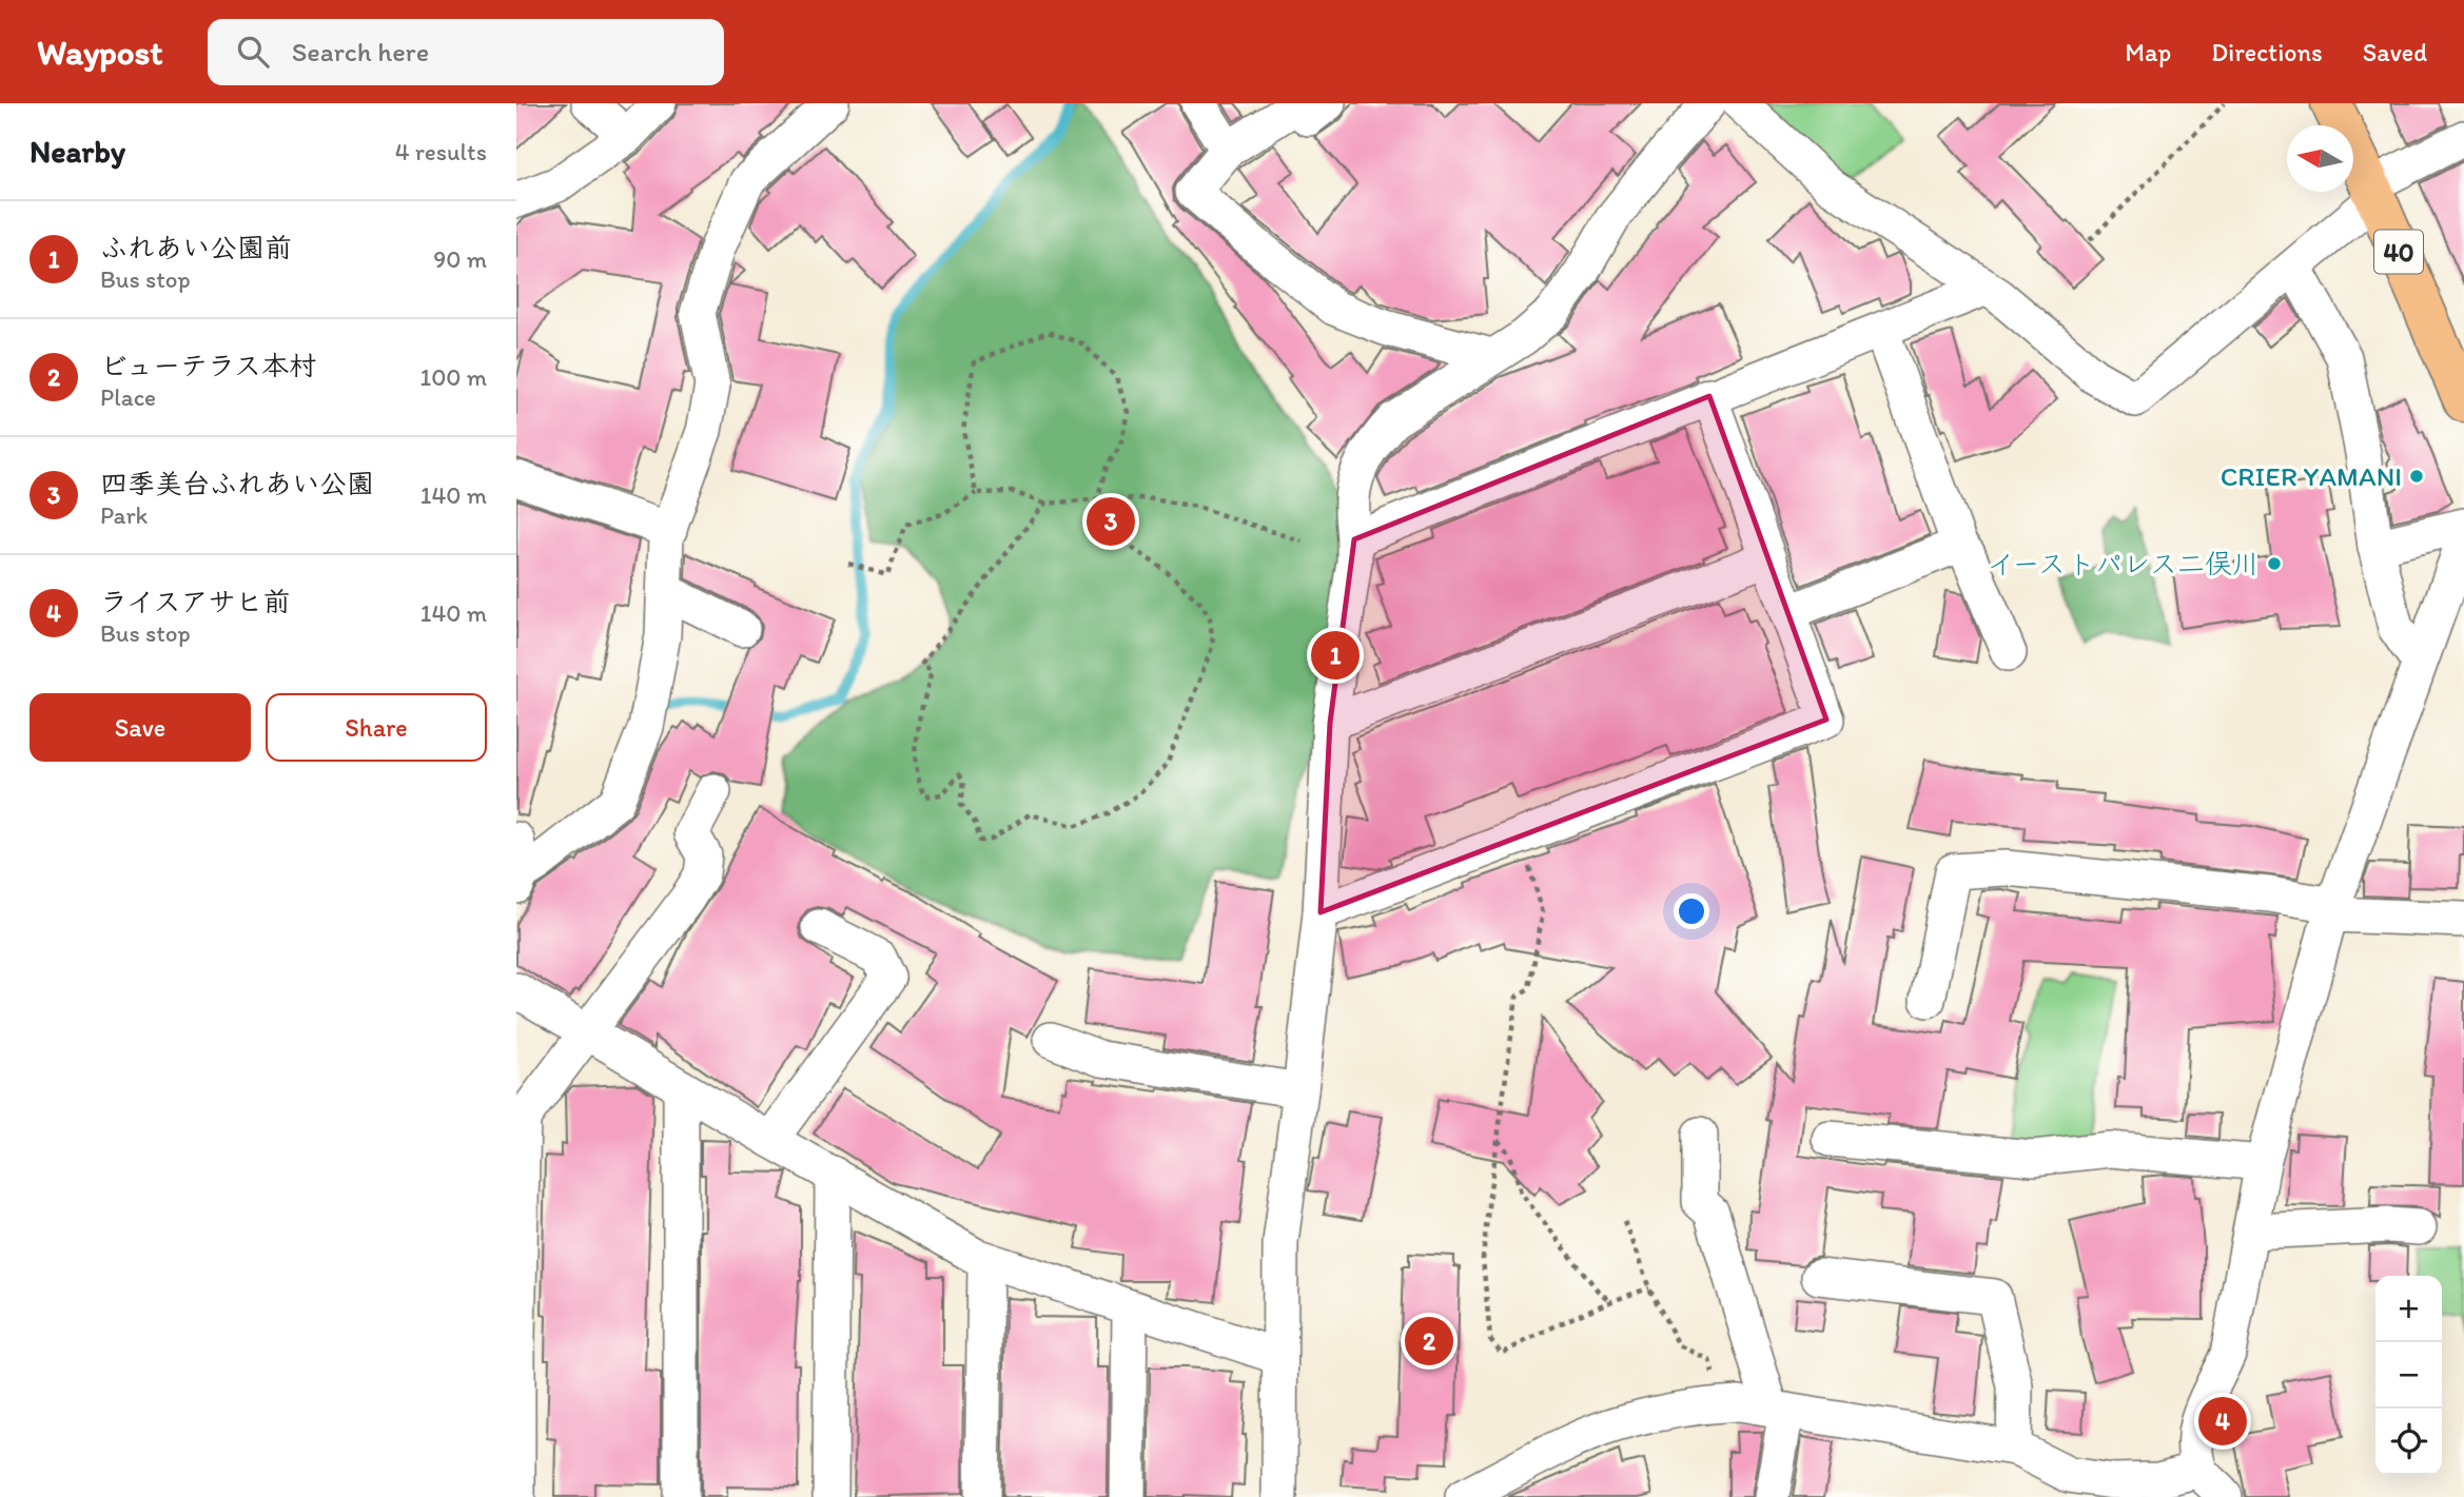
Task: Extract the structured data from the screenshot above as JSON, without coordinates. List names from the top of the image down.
{
  "streets": {
    "main road": ["40"]
  },
  "places": ["CRIER YAMANI", "イーストパレス二俣川"],
  "north": "left",
  "page": {
    "header": "Waypost",
    "search": "Search here",
    "nav": ["Map", "Directions", "Saved"],
    "heading": ["Nearby", "4 results"],
    "list": [
      {
        "mark": "1",
        "name": "ふれあい公園前",
        "note": "Bus stop",
        "value": "90 m"
      },
      {
        "mark": "2",
        "name": "ビューテラス本村",
        "note": "Place",
        "value": "100 m"
      },
      {
        "mark": "3",
        "name": "四季美台ふれあい公園",
        "note": "Park",
        "value": "140 m"
      },
      {
        "mark": "4",
        "name": "ライスアサヒ前",
        "note": "Bus stop",
        "value": "140 m"
      }
    ],
    "pins": [
      "3",
      "1",
      "2",
      "4"
    ],
    "buttons": ["Save", "Share"],
    "map_buttons": ["+", "−"]
  }
}
